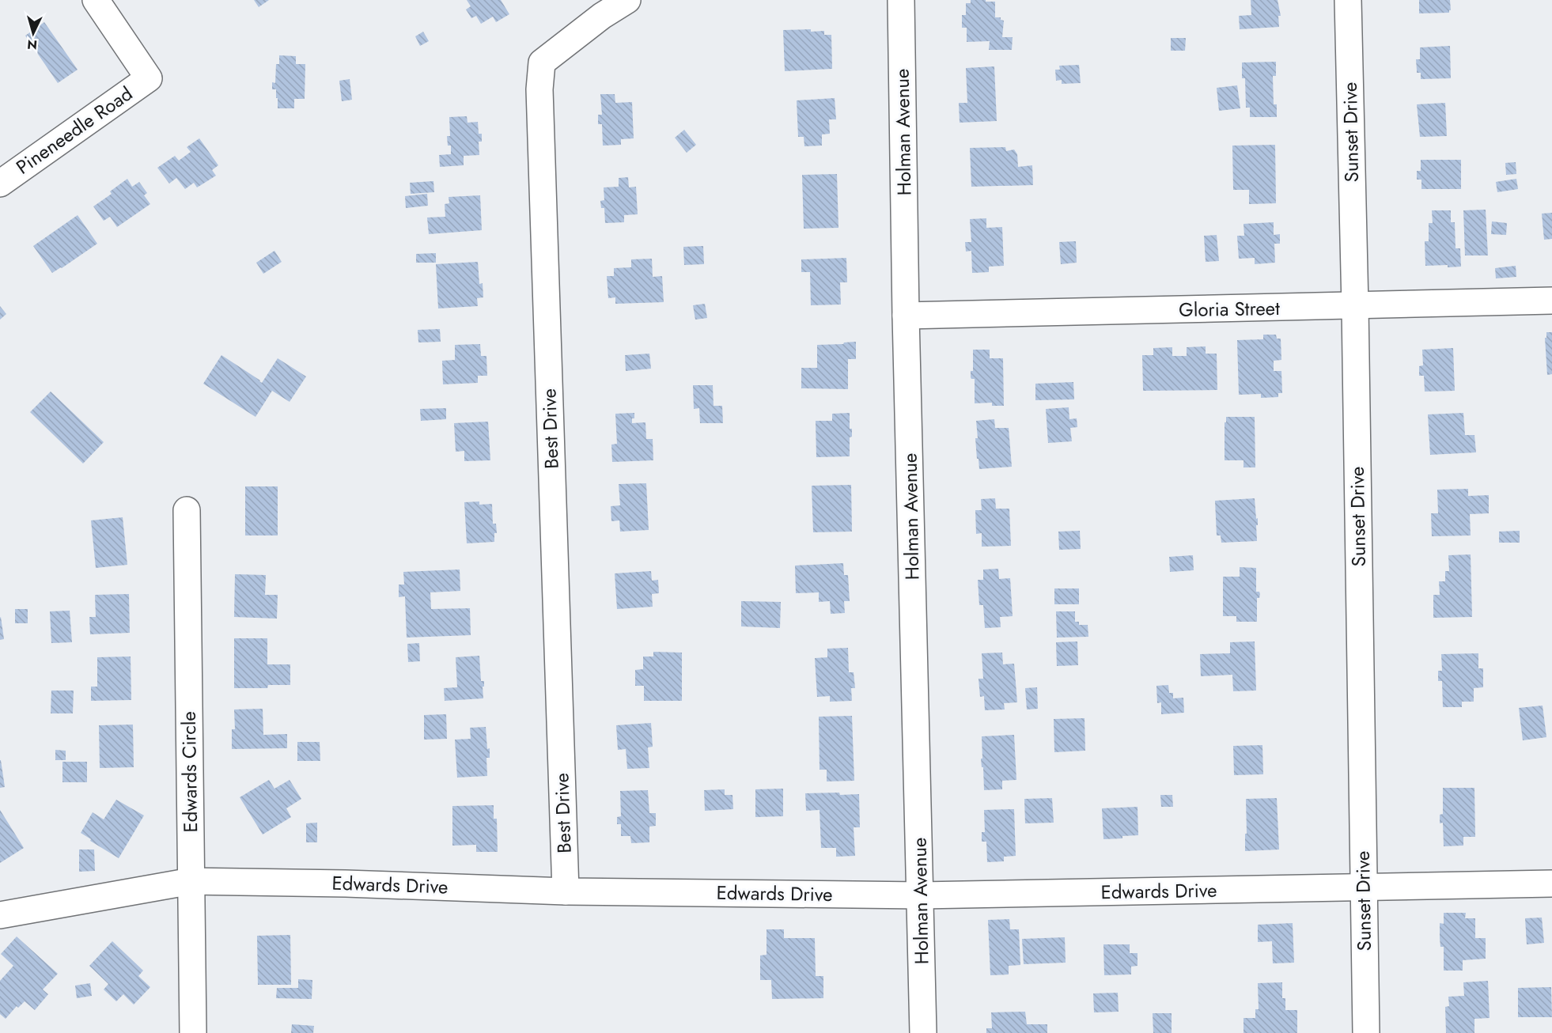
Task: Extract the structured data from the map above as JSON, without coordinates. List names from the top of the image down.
{
  "streets": {
    "street": [
      "Pineneedle Road",
      "Holman Avenue",
      "Sunset Drive",
      "Gloria Street",
      "Best Drive",
      "Edwards Circle",
      "Edwards Drive"
    ]
  },
  "crossings": [
    ["Holman Avenue", "Gloria Street"],
    ["Holman Avenue", "Edwards Drive"],
    ["Sunset Drive", "Gloria Street"],
    ["Sunset Drive", "Edwards Drive"],
    ["Best Drive", "Edwards Drive"],
    ["Edwards Circle", "Edwards Drive"]
  ],
  "north": "bottom"
}
